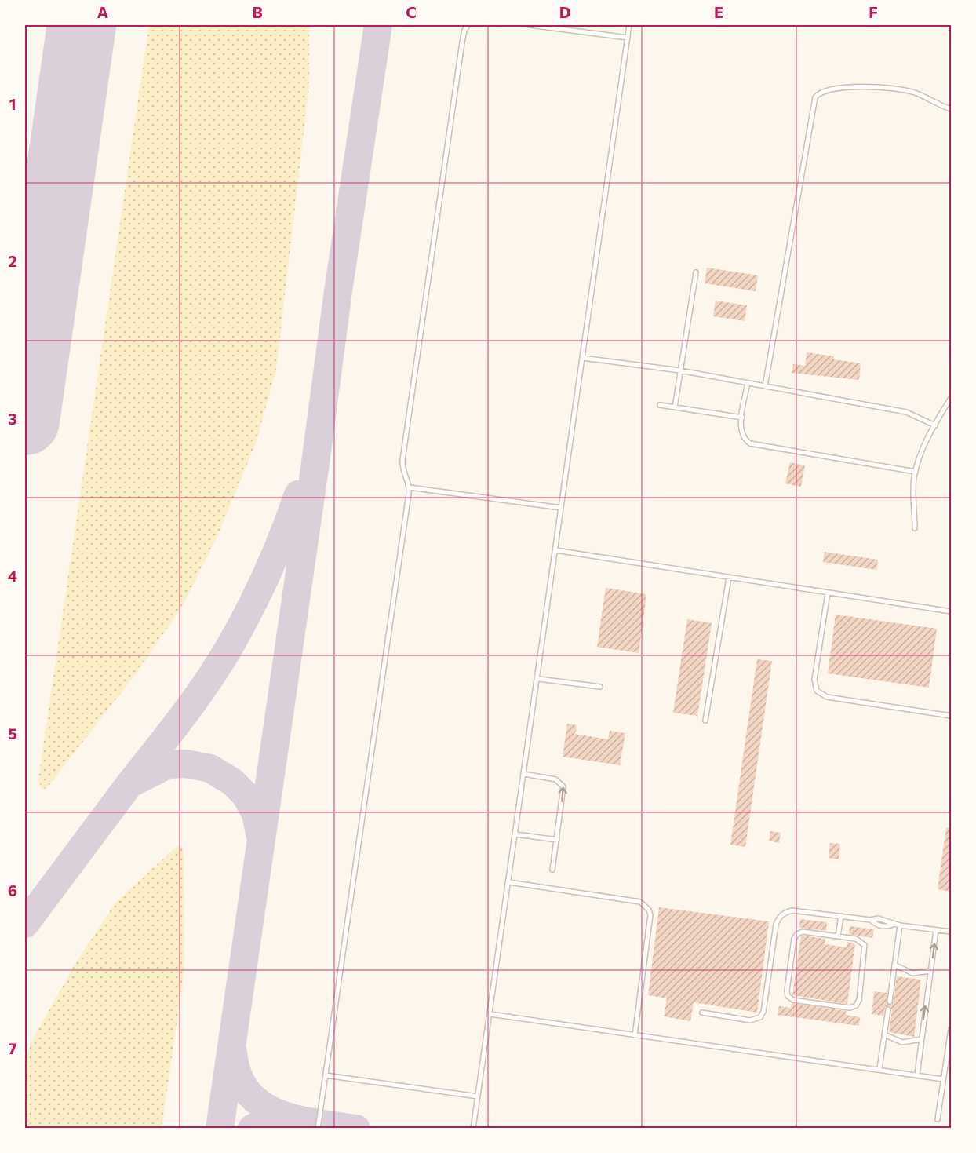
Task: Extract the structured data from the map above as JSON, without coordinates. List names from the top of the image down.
{
  "grid": {
    "columns": [
      "A",
      "B",
      "C",
      "D",
      "E",
      "F"
    ],
    "rows": [
      "1",
      "2",
      "3",
      "4",
      "5",
      "6",
      "7"
    ]
  }
}
